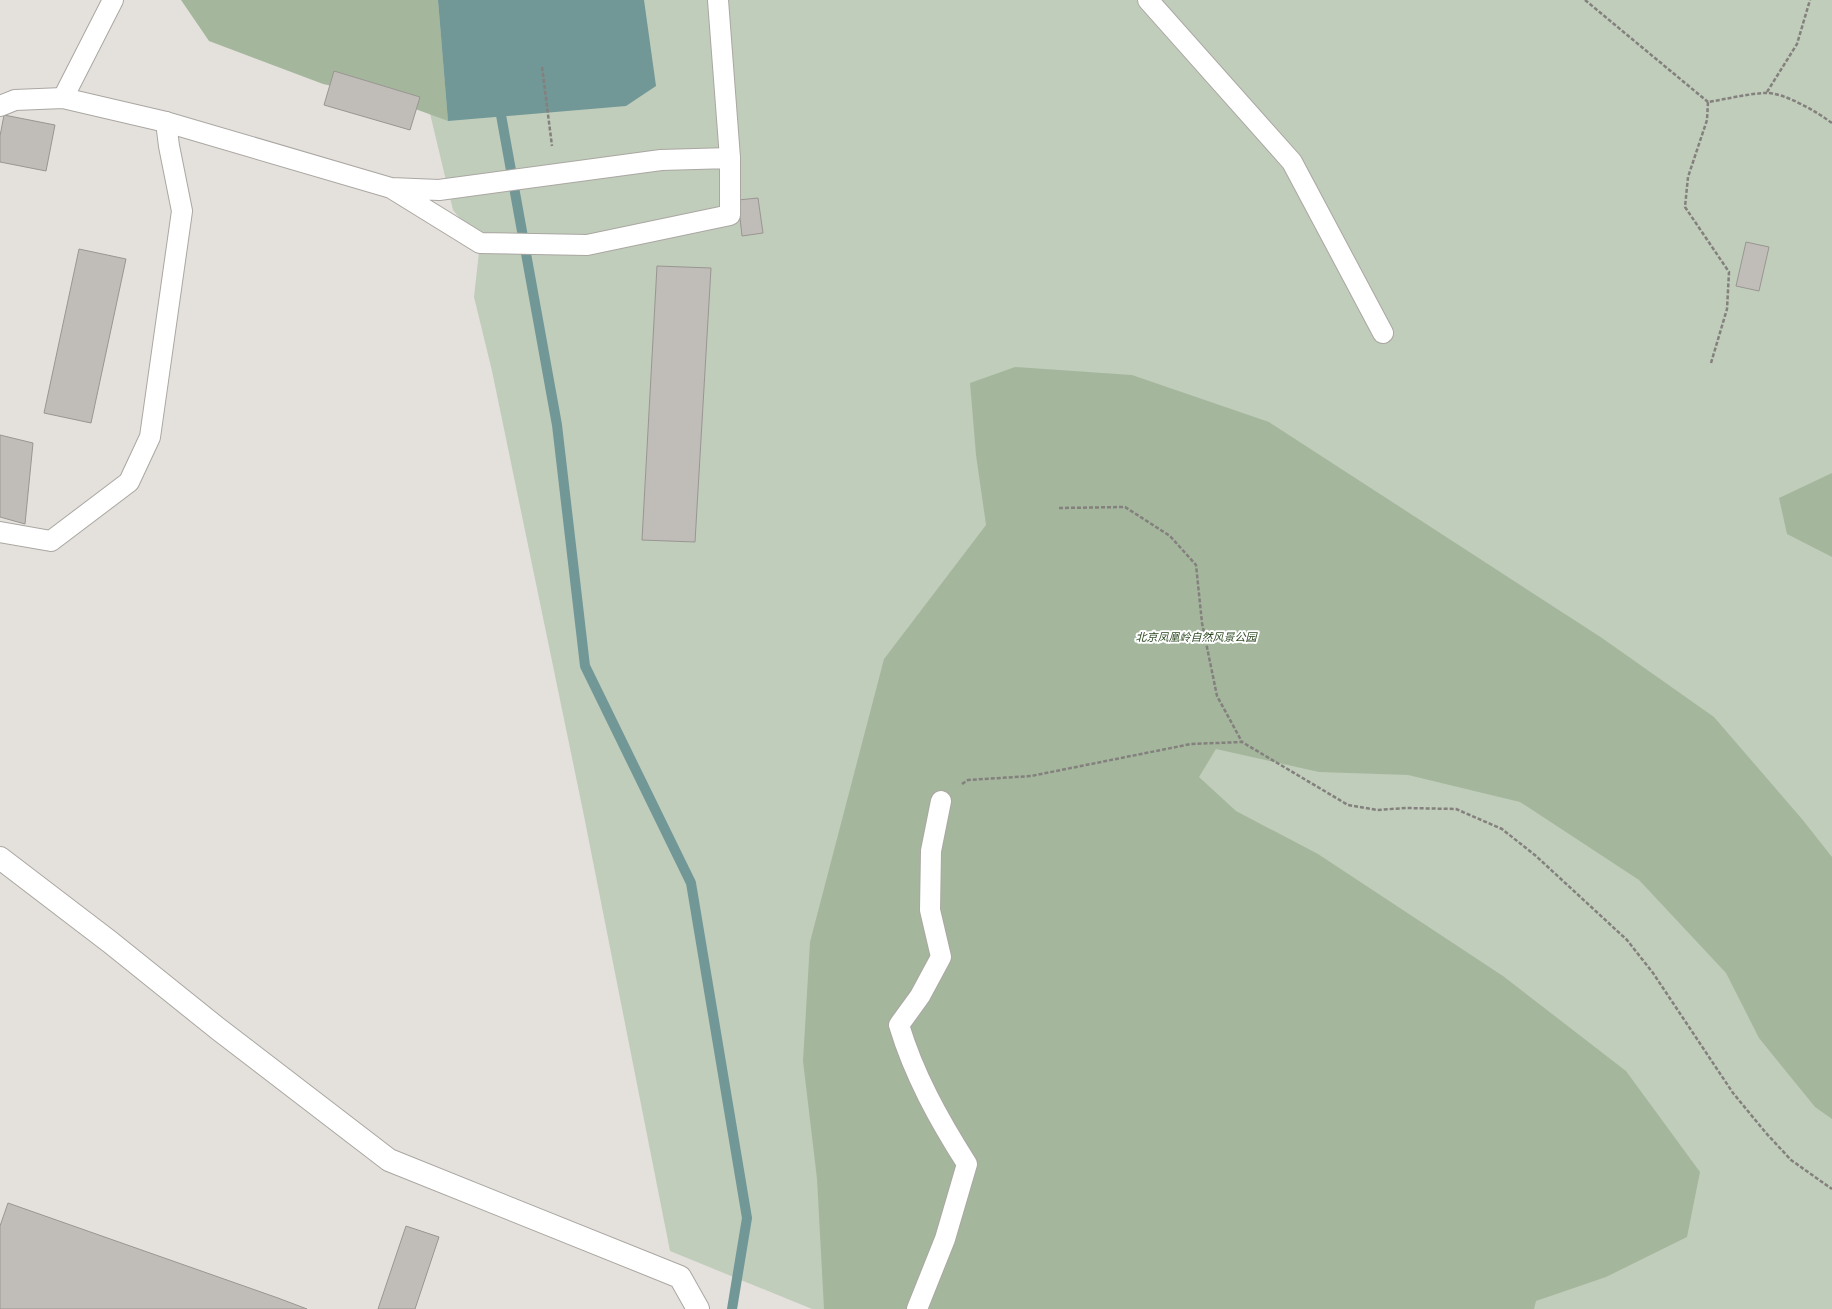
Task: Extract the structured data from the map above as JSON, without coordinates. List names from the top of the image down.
{
  "parks": ["北京凤凰岭自然风景公园"]
}
